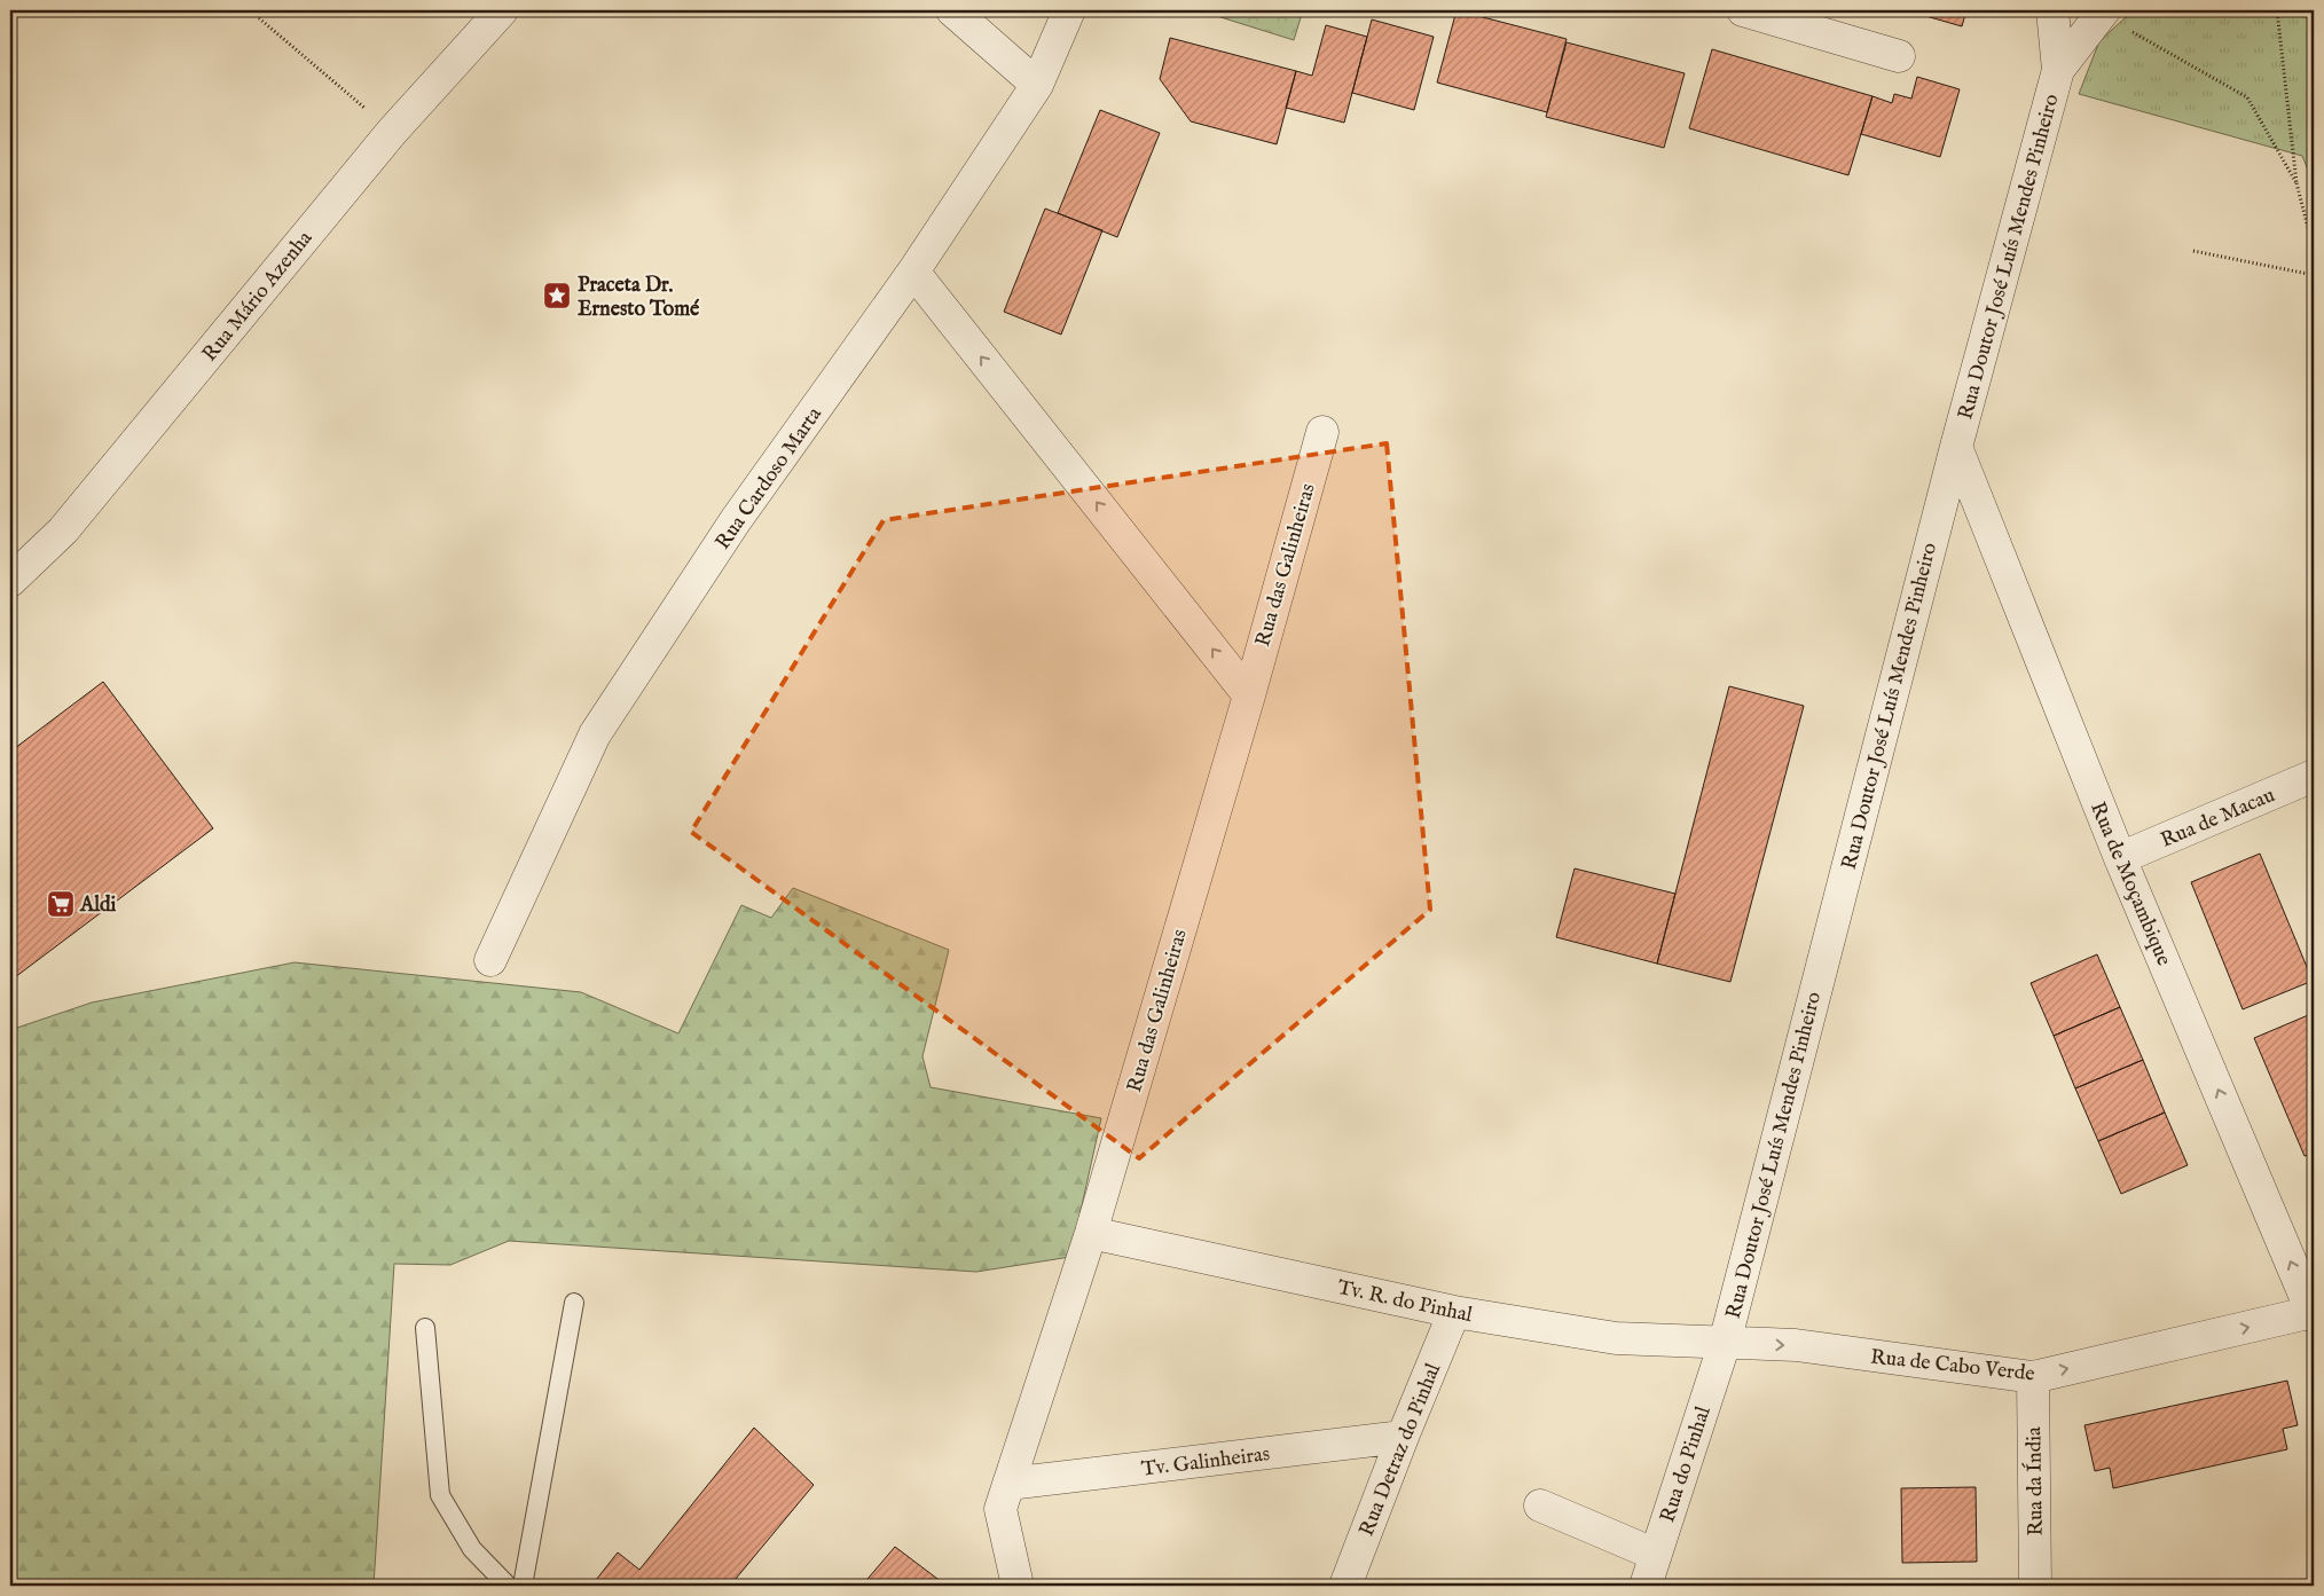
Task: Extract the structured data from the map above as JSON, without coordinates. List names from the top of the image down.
{
  "streets": {
    "street": [
      "Rua Doutor José Luís Mendes Pinheiro",
      "Rua Mário Azenha",
      "Rua Cardoso Marta",
      "Rua das Galinheiras",
      "Rua de Macau",
      "Rua de Moçambique",
      "Tv. R. do Pinhal",
      "Rua de Cabo Verde",
      "Rua Detraz do Pinhal",
      "Tv. Galinheiras",
      "Rua do Pinhal",
      "Rua da Índia"
    ]
  },
  "crossings": [
    ["Rua Doutor José Luís Mendes Pinheiro", "Rua de Moçambique"],
    ["Rua Doutor José Luís Mendes Pinheiro", "Tv. R. do Pinhal"],
    ["Rua Doutor José Luís Mendes Pinheiro", "Rua de Cabo Verde"],
    ["Rua Doutor José Luís Mendes Pinheiro", "Rua do Pinhal"],
    ["Rua das Galinheiras", "Tv. R. do Pinhal"],
    ["Rua das Galinheiras", "Tv. Galinheiras"],
    ["Rua de Macau", "Rua de Moçambique"],
    ["Rua de Moçambique", "Rua de Cabo Verde"],
    ["Tv. R. do Pinhal", "Rua de Cabo Verde"],
    ["Tv. R. do Pinhal", "Rua Detraz do Pinhal"],
    ["Tv. R. do Pinhal", "Rua do Pinhal"],
    ["Rua de Cabo Verde", "Rua do Pinhal"],
    ["Rua de Cabo Verde", "Rua da Índia"],
    ["Rua Detraz do Pinhal", "Tv. Galinheiras"]
  ],
  "one_way": ["Rua de Moçambique", "Rua de Cabo Verde"],
  "places": {
    "place": ["Praceta Dr. Ernesto Tomé"],
    "supermarket": ["Aldi"]
  }
}
